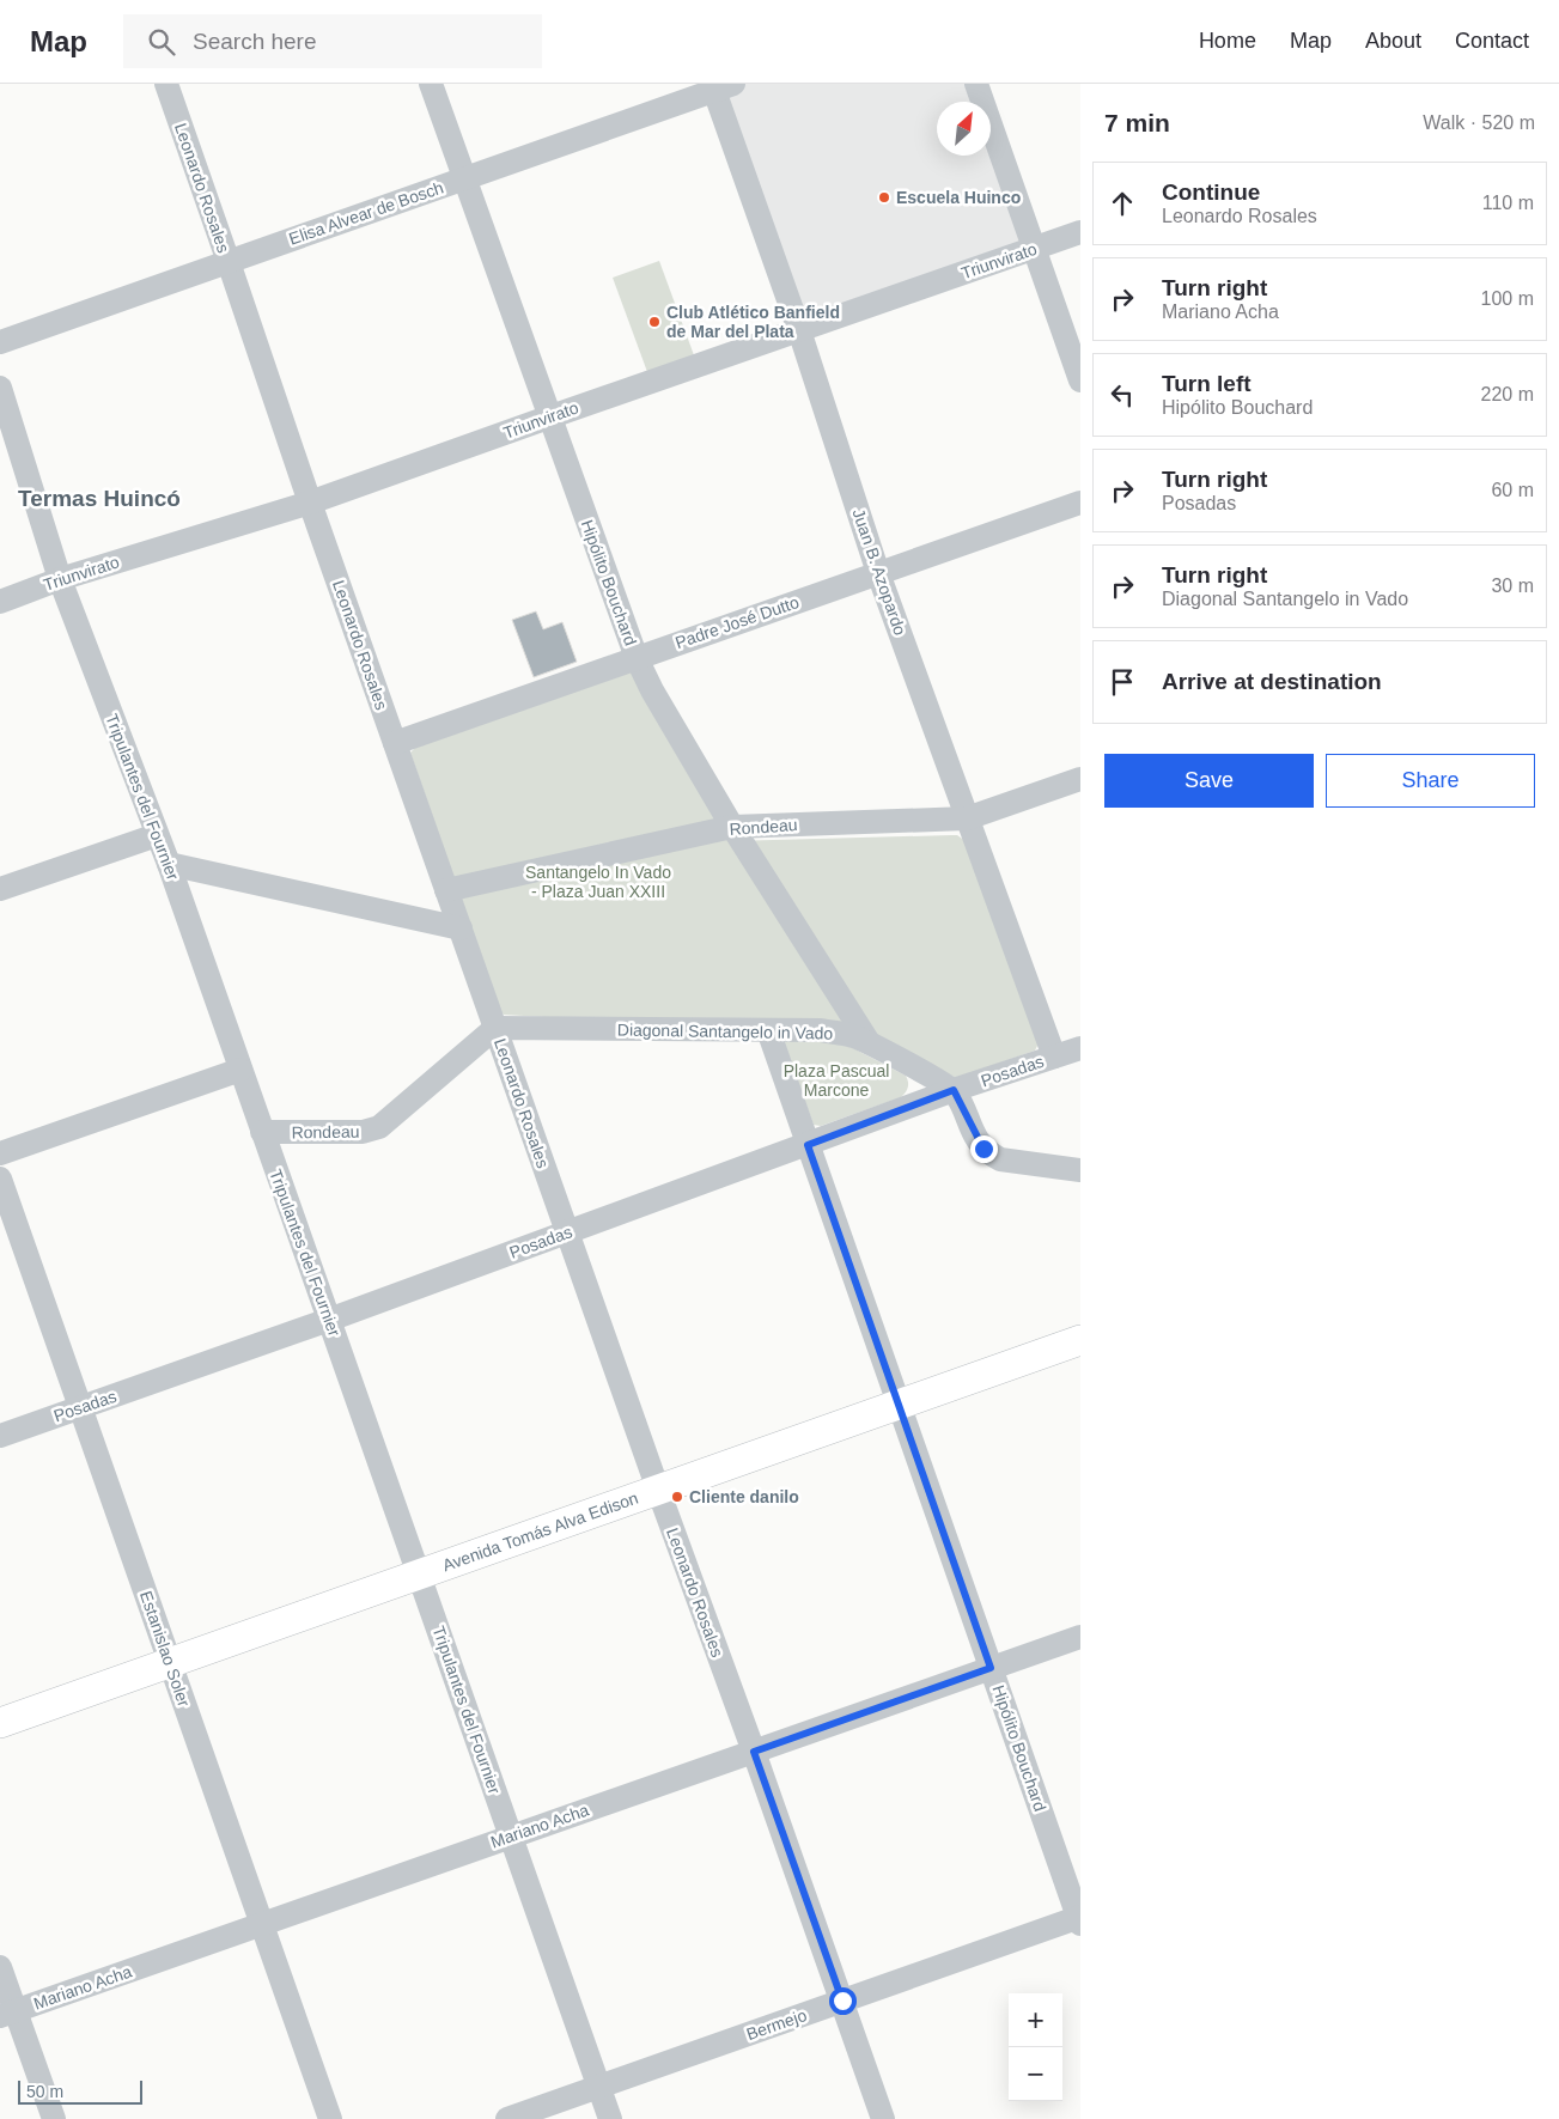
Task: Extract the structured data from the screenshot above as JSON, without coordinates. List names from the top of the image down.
{
  "streets": {
    "main road": ["Avenida Tomás Alva Edison"],
    "street": [
      "Leonardo Rosales",
      "Elisa Alvear de Bosch",
      "Triunvirato",
      "Juan B. Azopardo",
      "Hipólito Bouchard",
      "Padre José Dutto",
      "Tripulantes del Fournier",
      "Rondeau",
      "Diagonal Santangelo in Vado",
      "Posadas",
      "Estanislao Soler",
      "Mariano Acha",
      "Bermejo"
    ]
  },
  "crossings": [
    ["Leonardo Rosales", "Elisa Alvear de Bosch"],
    ["Leonardo Rosales", "Triunvirato"],
    ["Leonardo Rosales", "Padre José Dutto"],
    ["Leonardo Rosales", "Rondeau"],
    ["Leonardo Rosales", "Diagonal Santangelo in Vado"],
    ["Leonardo Rosales", "Posadas"],
    ["Leonardo Rosales", "Avenida Tomás Alva Edison"],
    ["Leonardo Rosales", "Mariano Acha"],
    ["Leonardo Rosales", "Bermejo"],
    ["Elisa Alvear de Bosch", "Juan B. Azopardo"],
    ["Elisa Alvear de Bosch", "Hipólito Bouchard"],
    ["Triunvirato", "Juan B. Azopardo"],
    ["Triunvirato", "Hipólito Bouchard"],
    ["Triunvirato", "Tripulantes del Fournier"],
    ["Juan B. Azopardo", "Padre José Dutto"],
    ["Juan B. Azopardo", "Rondeau"],
    ["Juan B. Azopardo", "Posadas"],
    ["Hipólito Bouchard", "Padre José Dutto"],
    ["Hipólito Bouchard", "Rondeau"],
    ["Hipólito Bouchard", "Diagonal Santangelo in Vado"],
    ["Hipólito Bouchard", "Posadas"],
    ["Hipólito Bouchard", "Avenida Tomás Alva Edison"],
    ["Hipólito Bouchard", "Mariano Acha"],
    ["Hipólito Bouchard", "Bermejo"],
    ["Tripulantes del Fournier", "Rondeau"],
    ["Tripulantes del Fournier", "Posadas"],
    ["Tripulantes del Fournier", "Avenida Tomás Alva Edison"],
    ["Tripulantes del Fournier", "Mariano Acha"],
    ["Tripulantes del Fournier", "Bermejo"],
    ["Rondeau", "Diagonal Santangelo in Vado"],
    ["Diagonal Santangelo in Vado", "Posadas"],
    ["Posadas", "Estanislao Soler"],
    ["Avenida Tomás Alva Edison", "Estanislao Soler"],
    ["Estanislao Soler", "Mariano Acha"]
  ],
  "districts": ["Termas Huincó"],
  "parks": ["Santangelo In Vado - Plaza Juan XXIII", "Plaza Pascual Marcone"],
  "places": ["Escuela Huinco", "Club Atlético Banfield de Mar del Plata", "Cliente danilo"],
  "scale_bar": "50 m",
  "north": "top right",
  "page": {
    "header": "Map",
    "search": "Search here",
    "nav": [
      "Home",
      "Map",
      "About",
      "Contact"
    ],
    "heading": ["7 min", "Walk · 520 m"],
    "list": [
      ["Continue", "Leonardo Rosales", "110 m"],
      ["Turn right", "Mariano Acha", "100 m"],
      ["Turn left", "Hipólito Bouchard", "220 m"],
      ["Turn right", "Posadas", "60 m"],
      ["Turn right", "Diagonal Santangelo in Vado", "30 m"],
      "Arrive at destination"
    ],
    "buttons": ["Save", "Share"],
    "map_buttons": ["+", "−"],
    "scale": "50 m"
  }
}
